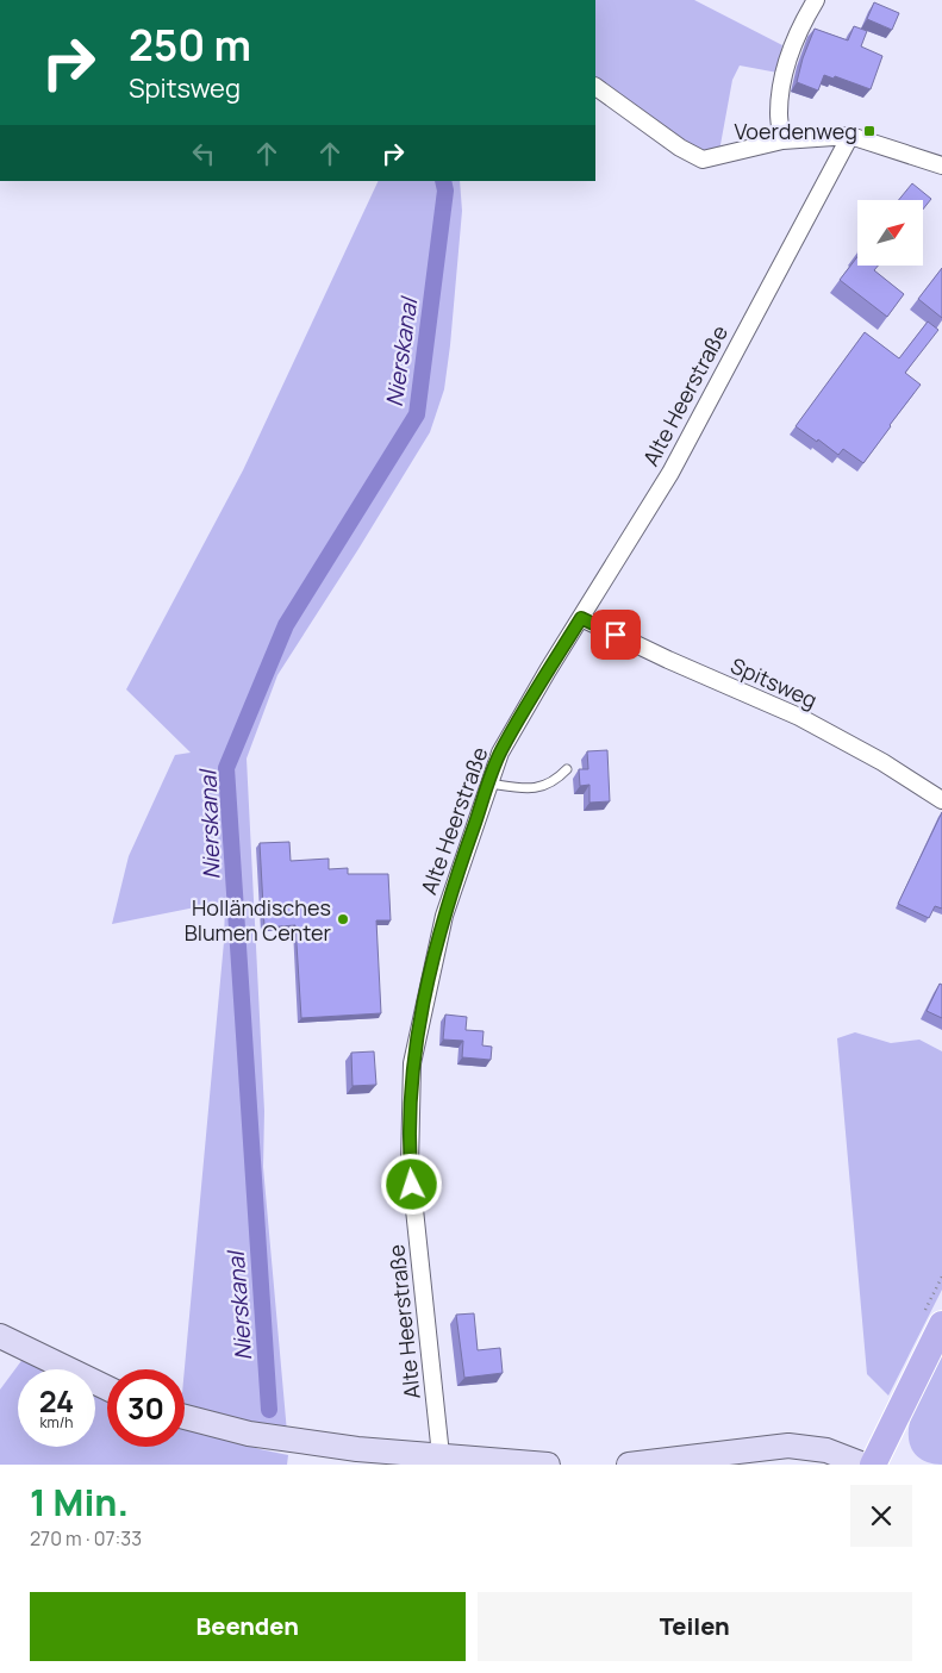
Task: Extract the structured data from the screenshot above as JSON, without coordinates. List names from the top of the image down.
{
  "streets": {
    "street": ["Alte Heerstraße", "Spitsweg"]
  },
  "crossings": [
    ["Alte Heerstraße", "Spitsweg"]
  ],
  "water": ["Nierskanal"],
  "places": {
    "transit": ["Voerdenweg"],
    "other": ["Holländisches Blumen Center"]
  },
  "north": "top right",
  "page": {
    "turn": ["250 m", "Spitsweg"],
    "speed": "24 km/h",
    "limit": "30",
    "heading": ["1 Min.", "270 m · 07:33"],
    "buttons": ["Beenden", "Teilen"]
  }
}
